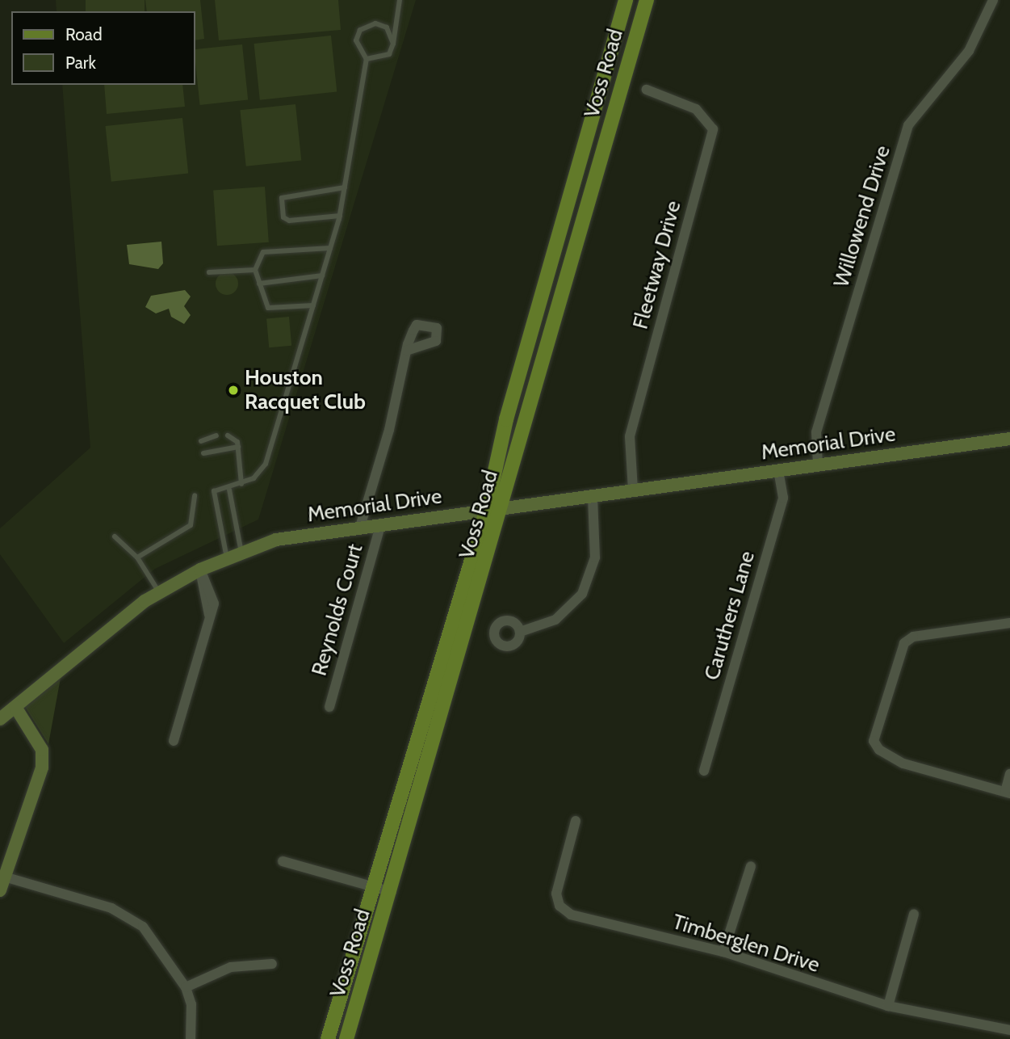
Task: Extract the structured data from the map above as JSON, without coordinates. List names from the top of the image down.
{
  "streets": {
    "main road": ["Voss Road"],
    "street": [
      "Willowend Drive",
      "Fleetway Drive",
      "Memorial Drive",
      "Reynolds Court",
      "Caruthers Lane",
      "Timberglen Drive"
    ]
  },
  "crossings": [
    ["Voss Road", "Memorial Drive"],
    ["Willowend Drive", "Memorial Drive"],
    ["Fleetway Drive", "Memorial Drive"],
    ["Memorial Drive", "Reynolds Court"],
    ["Memorial Drive", "Caruthers Lane"]
  ],
  "places": ["Houston Racquet Club"],
  "legend": ["Road", "Park"]
}
